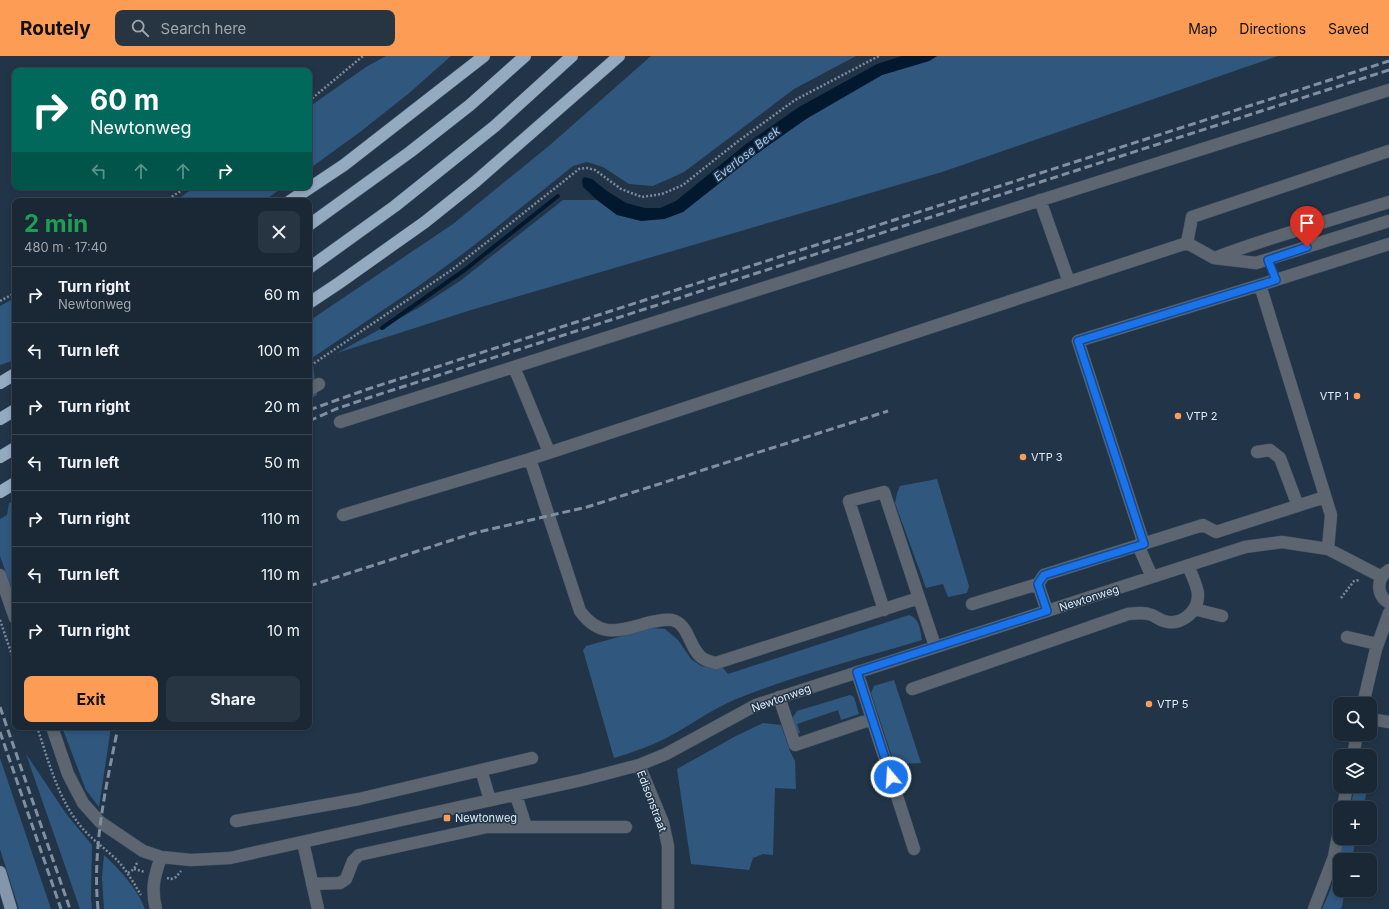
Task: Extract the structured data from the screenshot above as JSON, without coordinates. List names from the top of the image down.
{
  "streets": {
    "street": ["Newtonweg", "Edisonstraat"]
  },
  "crossings": [
    ["Newtonweg", "Edisonstraat"]
  ],
  "water": ["Everlose Beek"],
  "places": {
    "other": [
      "VTP 1",
      "VTP 2",
      "VTP 3",
      "VTP 5"
    ],
    "transit": ["Newtonweg"]
  },
  "page": {
    "header": "Routely",
    "search": "Search here",
    "nav": ["Map", "Directions", "Saved"],
    "turn": ["60 m", "Newtonweg"],
    "heading": ["2 min", "480 m · 17:40"],
    "list": [
      {
        "name": "Turn right",
        "note": "Newtonweg",
        "value": "60 m"
      },
      {
        "name": "Turn left",
        "value": "100 m"
      },
      {
        "name": "Turn right",
        "value": "20 m"
      },
      {
        "name": "Turn left",
        "value": "50 m"
      },
      {
        "name": "Turn right",
        "value": "110 m"
      },
      {
        "name": "Turn left",
        "value": "110 m"
      },
      {
        "name": "Turn right",
        "value": "10 m"
      }
    ],
    "buttons": ["Exit", "Share"],
    "map_buttons": ["+", "−"]
  }
}
